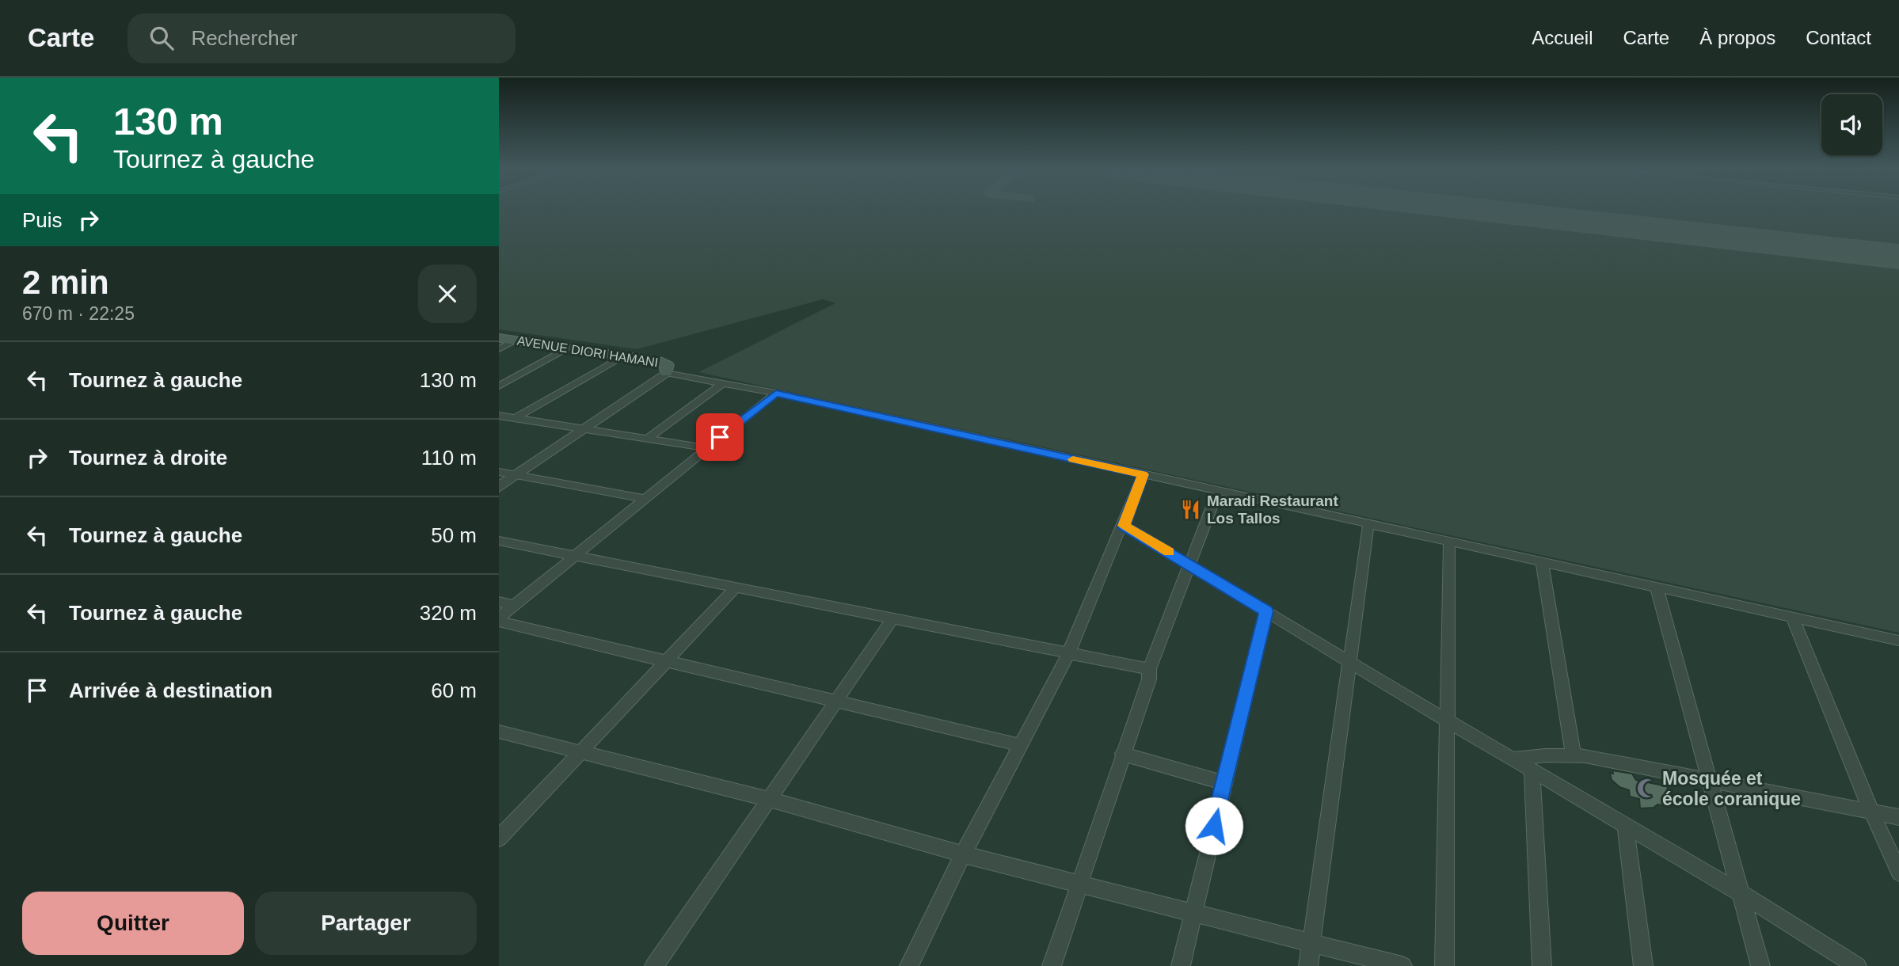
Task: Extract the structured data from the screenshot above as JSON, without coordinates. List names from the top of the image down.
{
  "streets": {
    "main road": ["AVENUE DIORI HAMANI"]
  },
  "places": {
    "restaurant": ["Maradi Restaurant Los Tallos"],
    "mosque": ["Mosquée et école coranique"]
  },
  "page": {
    "header": "Carte",
    "search": "Rechercher",
    "nav": [
      "Accueil",
      "Carte",
      "À propos",
      "Contact"
    ],
    "turn": ["130 m", "Tournez à gauche"],
    "then": "Puis",
    "heading": ["2 min", "670 m · 22:25"],
    "list": [
      {
        "name": "Tournez à gauche",
        "value": "130 m"
      },
      {
        "name": "Tournez à droite",
        "value": "110 m"
      },
      {
        "name": "Tournez à gauche",
        "value": "50 m"
      },
      {
        "name": "Tournez à gauche",
        "value": "320 m"
      },
      {
        "name": "Arrivée à destination",
        "value": "60 m"
      }
    ],
    "buttons": ["Quitter", "Partager"]
  }
}
